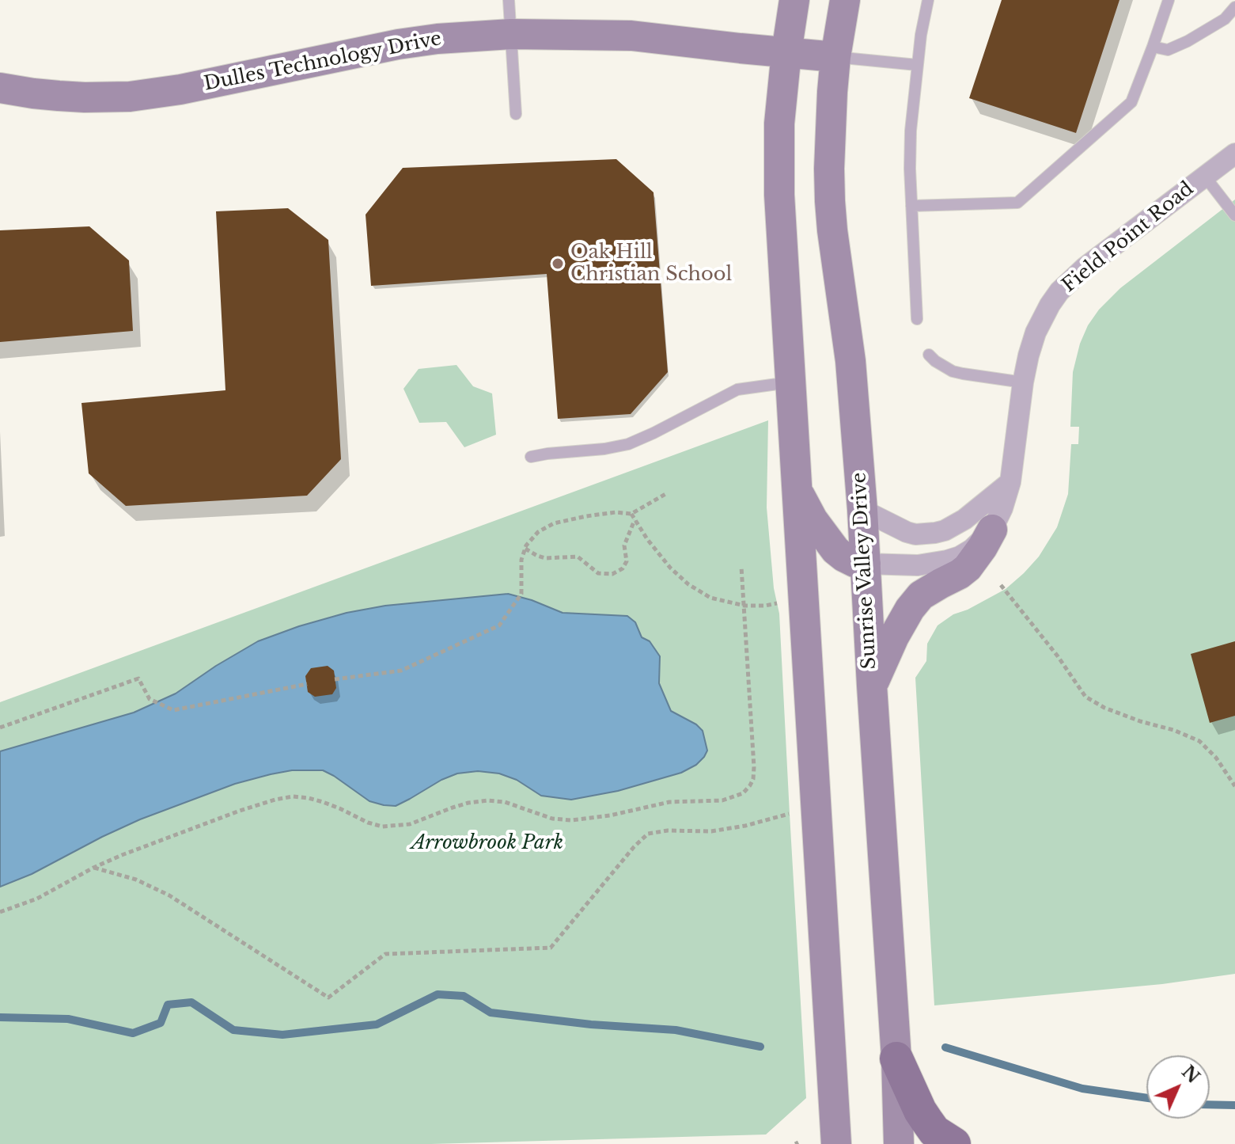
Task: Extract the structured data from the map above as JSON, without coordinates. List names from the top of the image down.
{
  "streets": {
    "main road": ["Dulles Technology Drive", "Sunrise Valley Drive"],
    "street": ["Field Point Road"]
  },
  "crossings": [
    ["Dulles Technology Drive", "Sunrise Valley Drive"],
    ["Field Point Road", "Sunrise Valley Drive"]
  ],
  "parks": ["Arrowbrook Park"],
  "places": ["Oak Hill Christian School"],
  "north": "top right"
}
